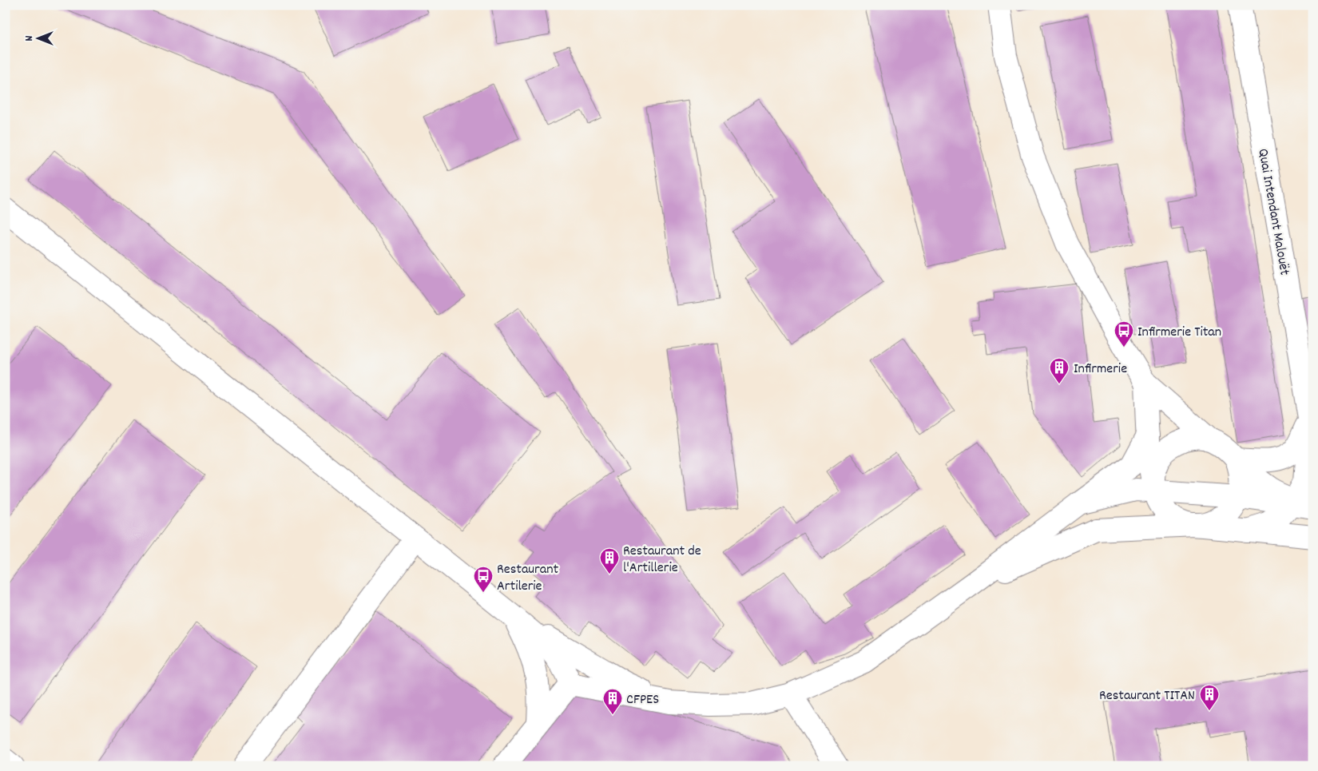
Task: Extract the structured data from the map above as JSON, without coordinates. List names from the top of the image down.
{
  "streets": {
    "street": ["Quai Intendant Malouët"]
  },
  "places": {
    "bus stop": ["Infirmerie Titan", "Restaurant Artilerie"],
    "building": [
      "Infirmerie",
      "Restaurant de l'Artillerie",
      "Restaurant TITAN",
      "CFPES"
    ]
  },
  "north": "left"
}
